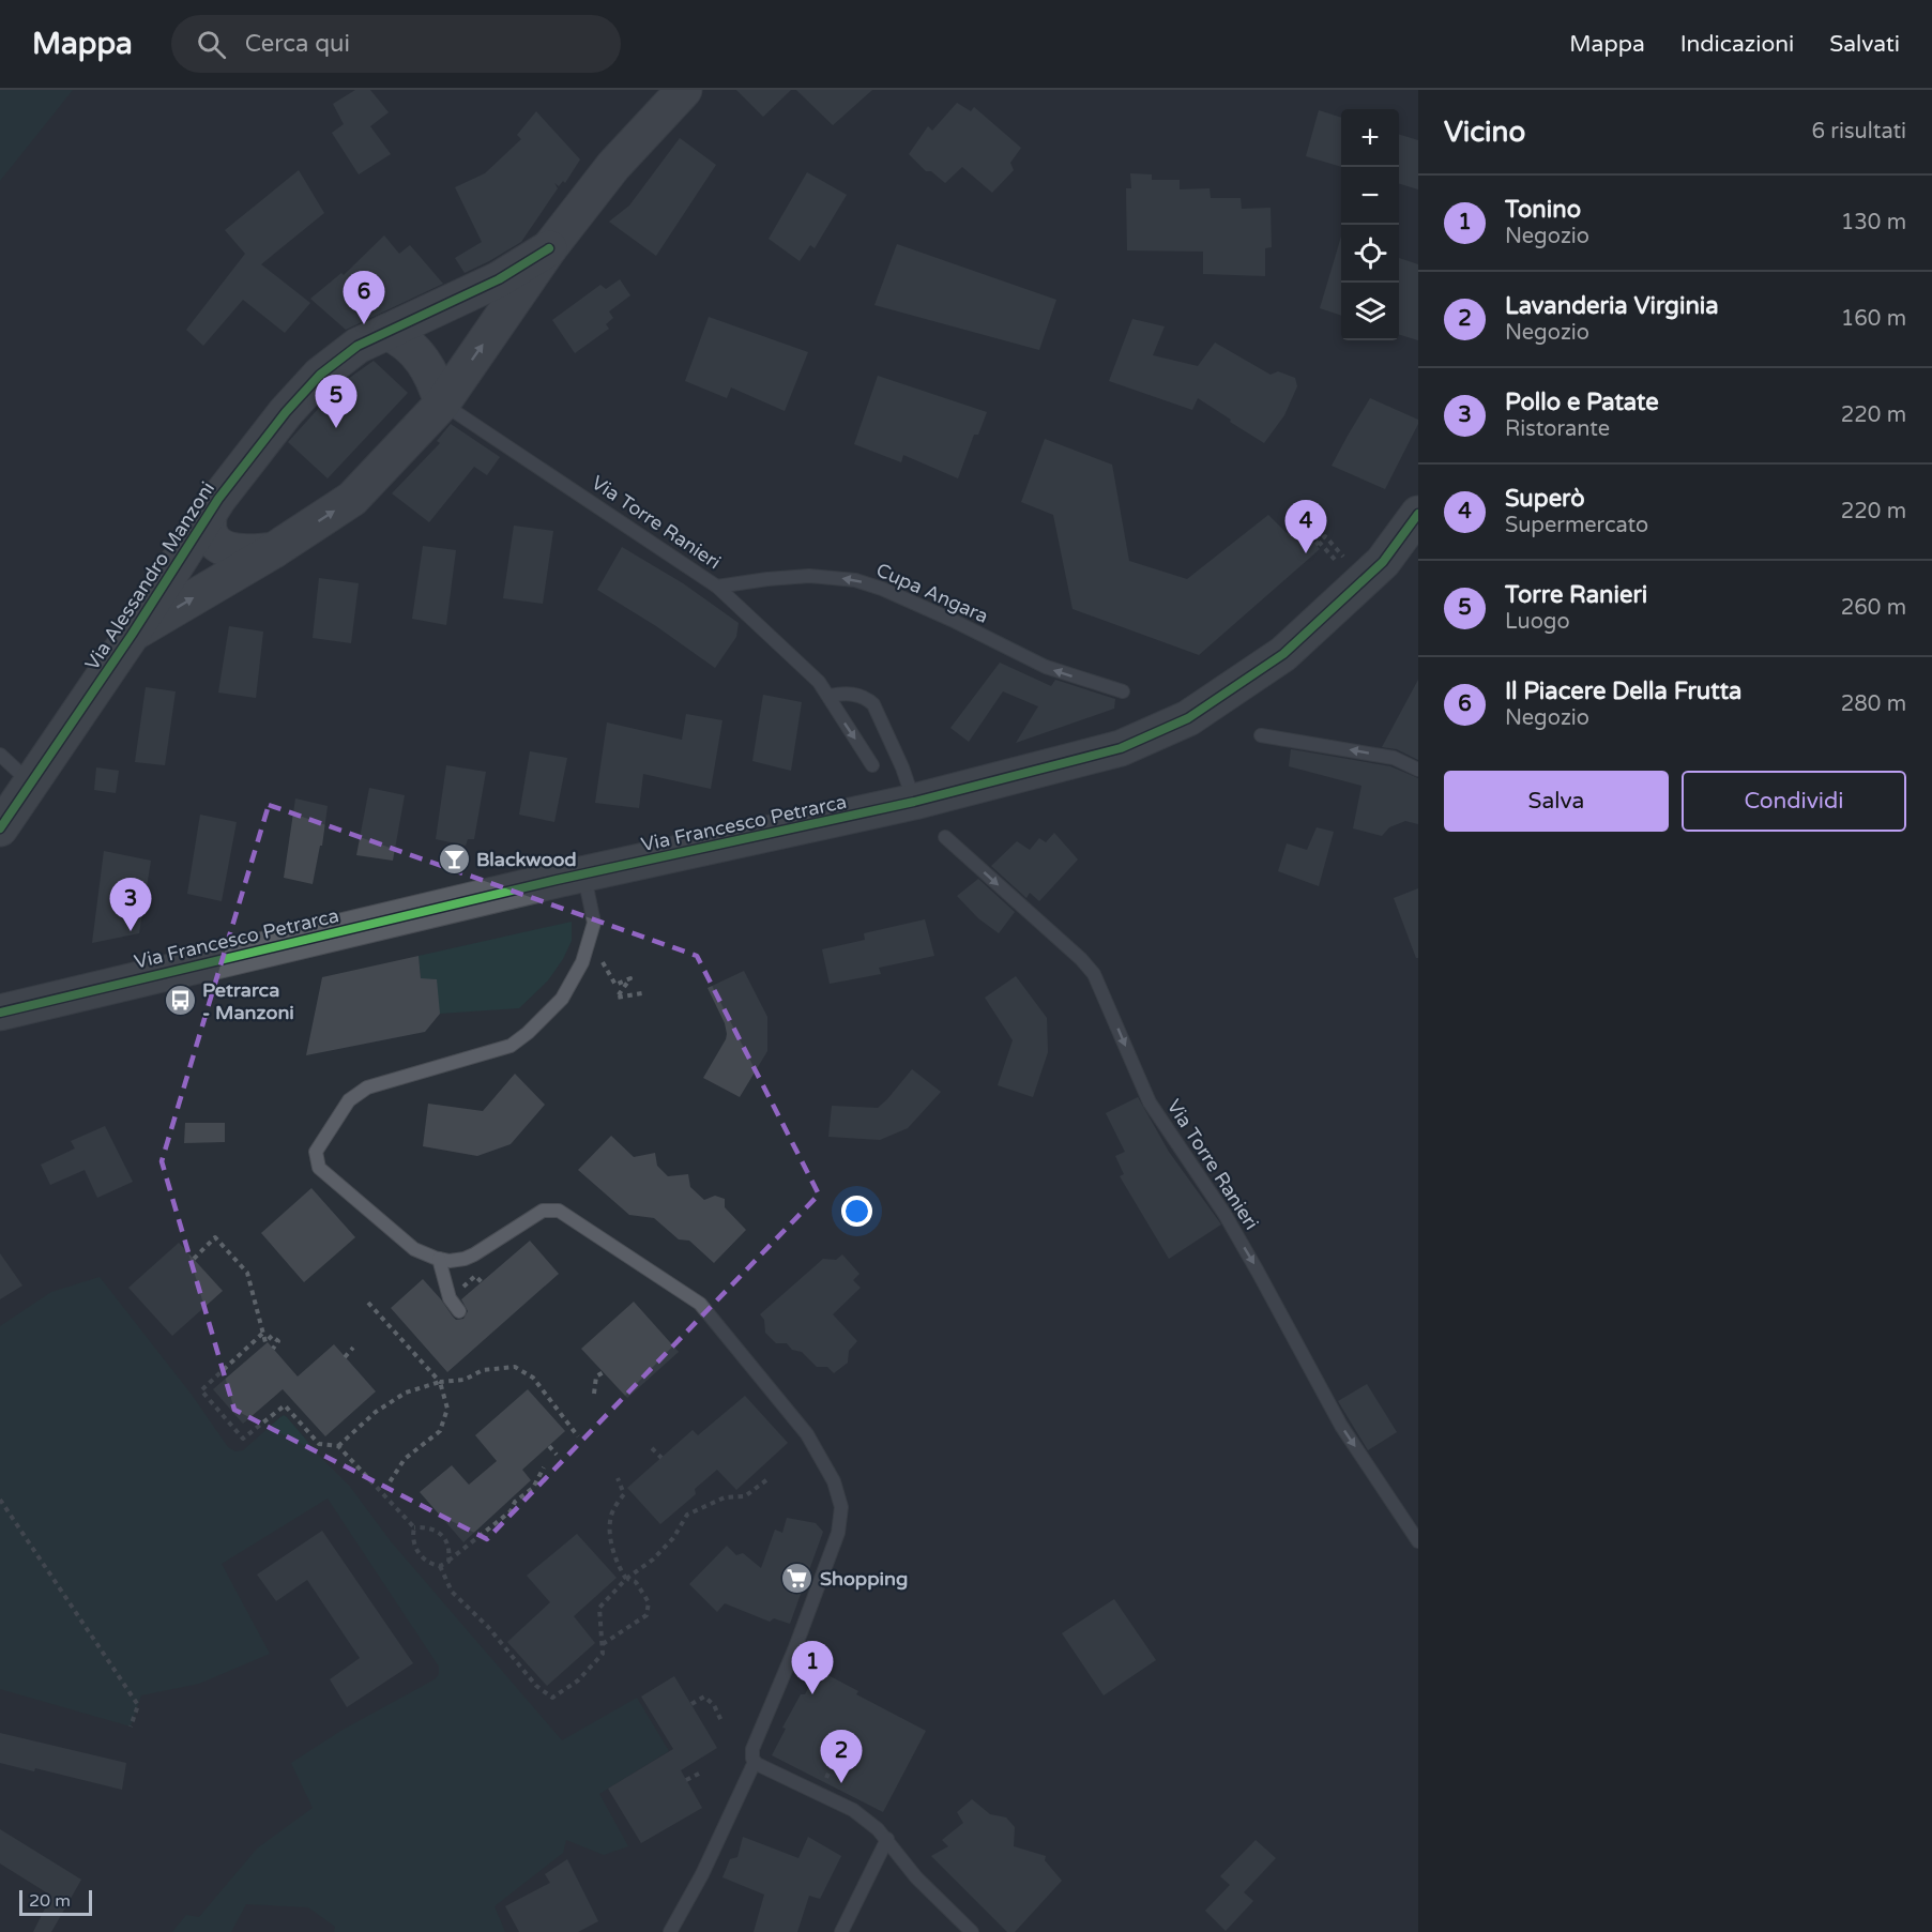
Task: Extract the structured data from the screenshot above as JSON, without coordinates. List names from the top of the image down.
{
  "streets": {
    "street": ["Via Alessandro Manzoni", "Via Francesco Petrarca"],
    "lane": ["Via Torre Ranieri", "Cupa Angara"]
  },
  "crossings": [
    ["Via Torre Ranieri", "Via Alessandro Manzoni"],
    ["Via Torre Ranieri", "Cupa Angara"]
  ],
  "one_way": ["Via Torre Ranieri", "Cupa Angara"],
  "places": {
    "bar": ["Blackwood"],
    "bus stop": ["Petrarca - Manzoni"],
    "supermarket": ["Shopping"]
  },
  "scale_bar": "20 m",
  "page": {
    "header": "Mappa",
    "search": "Cerca qui",
    "nav": ["Mappa", "Indicazioni", "Salvati"],
    "heading": ["Vicino", "6 risultati"],
    "map_buttons": ["+", "−"],
    "list": [
      {
        "mark": "1",
        "name": "Tonino",
        "note": "Negozio",
        "value": "130 m"
      },
      {
        "mark": "2",
        "name": "Lavanderia Virginia",
        "note": "Negozio",
        "value": "160 m"
      },
      {
        "mark": "3",
        "name": "Pollo e Patate",
        "note": "Ristorante",
        "value": "220 m"
      },
      {
        "mark": "4",
        "name": "Superò",
        "note": "Supermercato",
        "value": "220 m"
      },
      {
        "mark": "5",
        "name": "Torre Ranieri",
        "note": "Luogo",
        "value": "260 m"
      },
      {
        "mark": "6",
        "name": "Il Piacere Della Frutta",
        "note": "Negozio",
        "value": "280 m"
      }
    ],
    "pins": [
      "6",
      "5",
      "4",
      "3",
      "1",
      "2"
    ],
    "buttons": ["Salva", "Condividi"],
    "scale": "20 m"
  }
}
